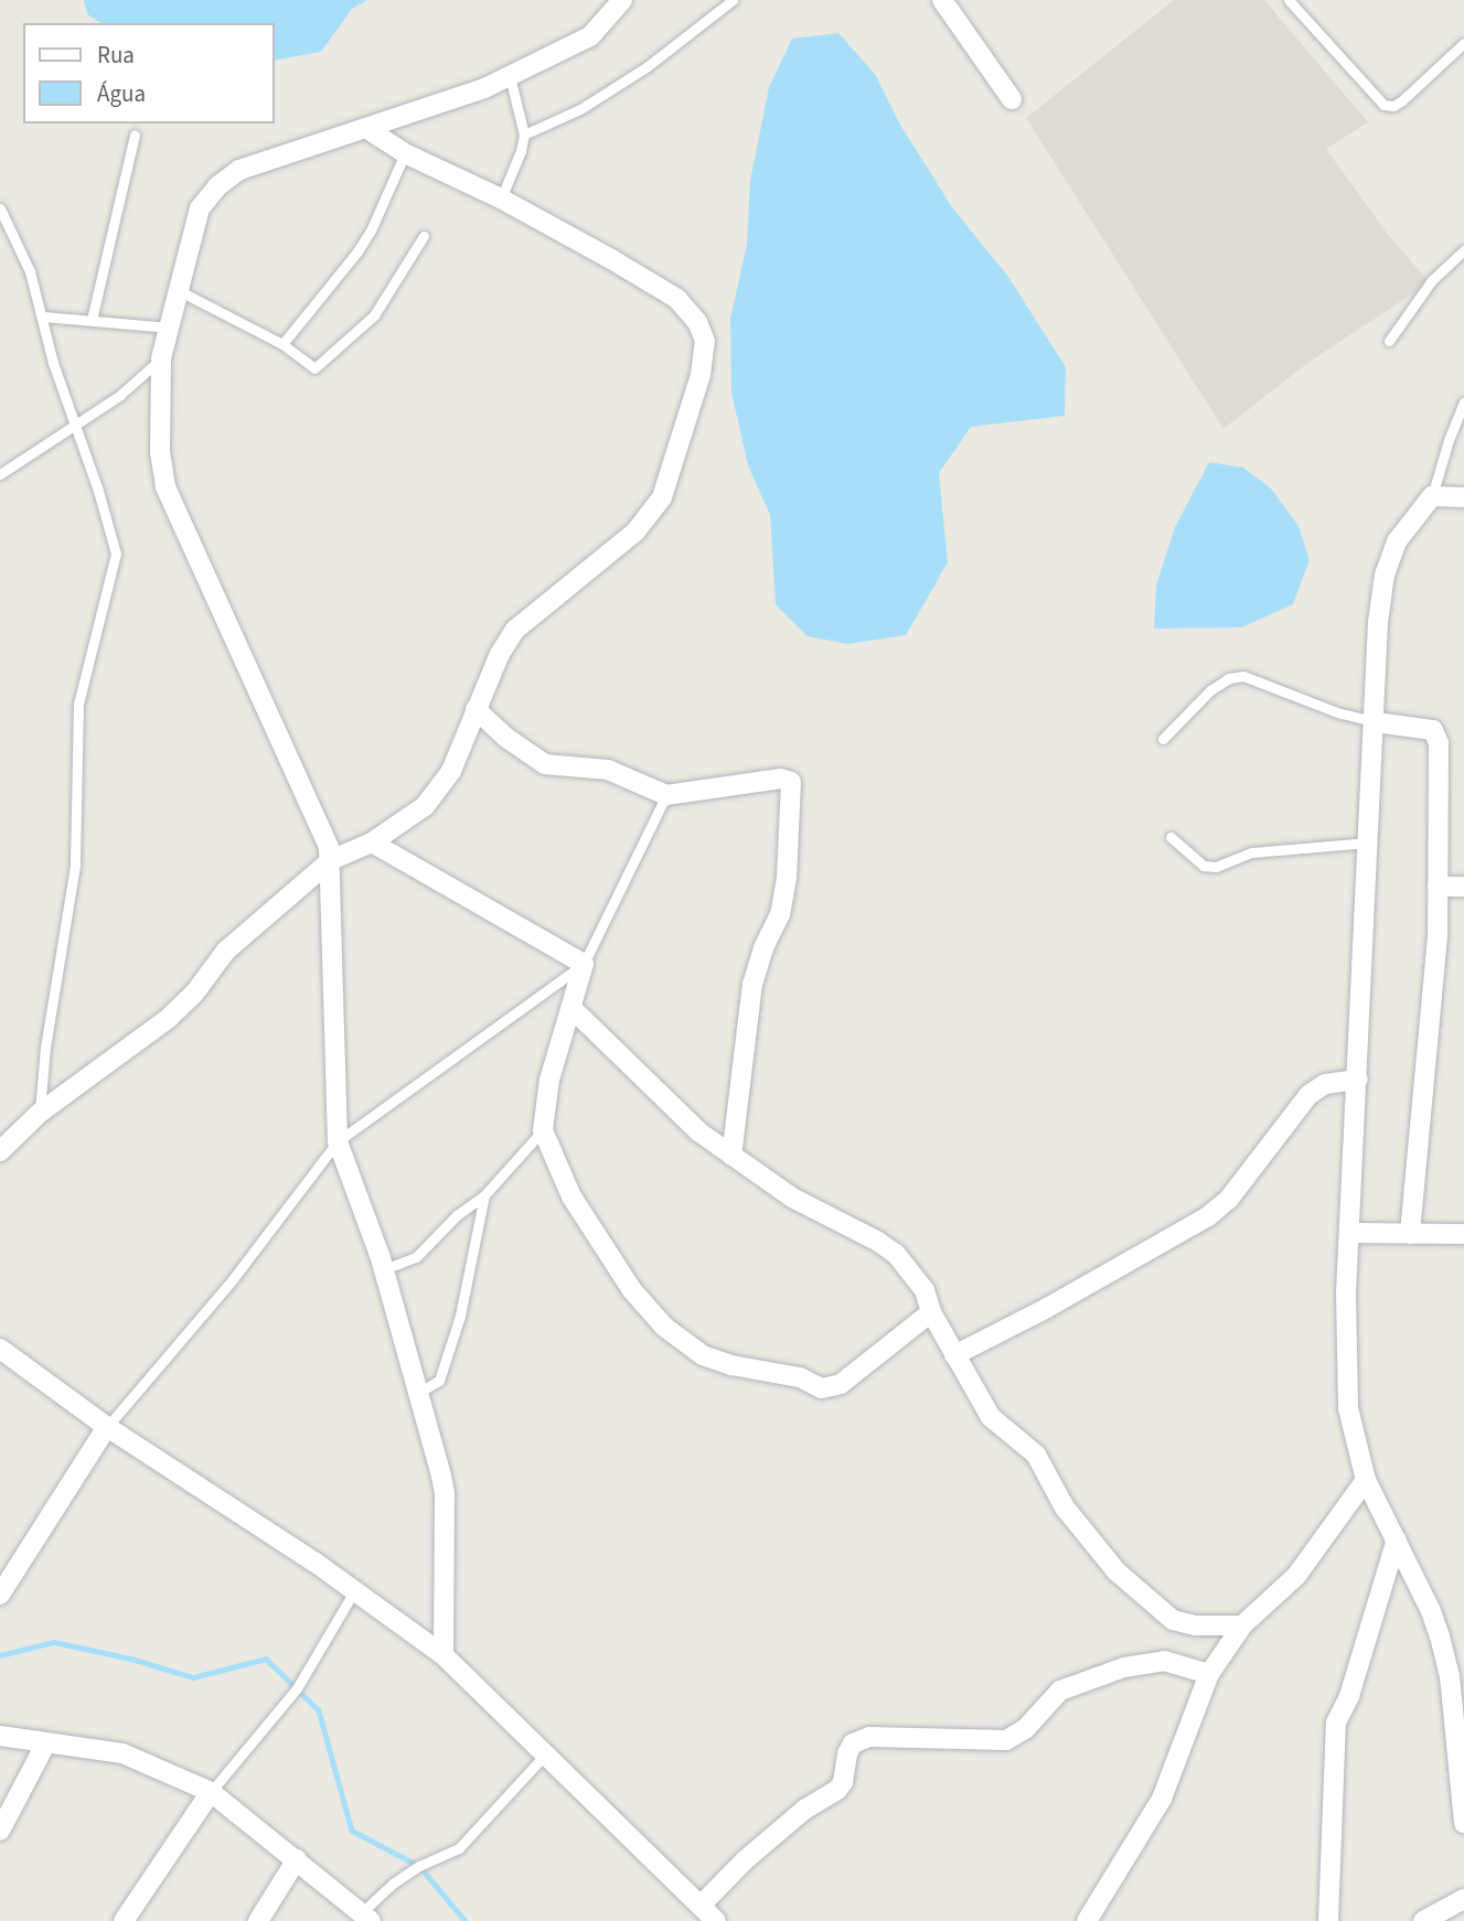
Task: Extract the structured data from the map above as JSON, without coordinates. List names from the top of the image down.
{
  "legend": ["Rua", "Água"]
}
